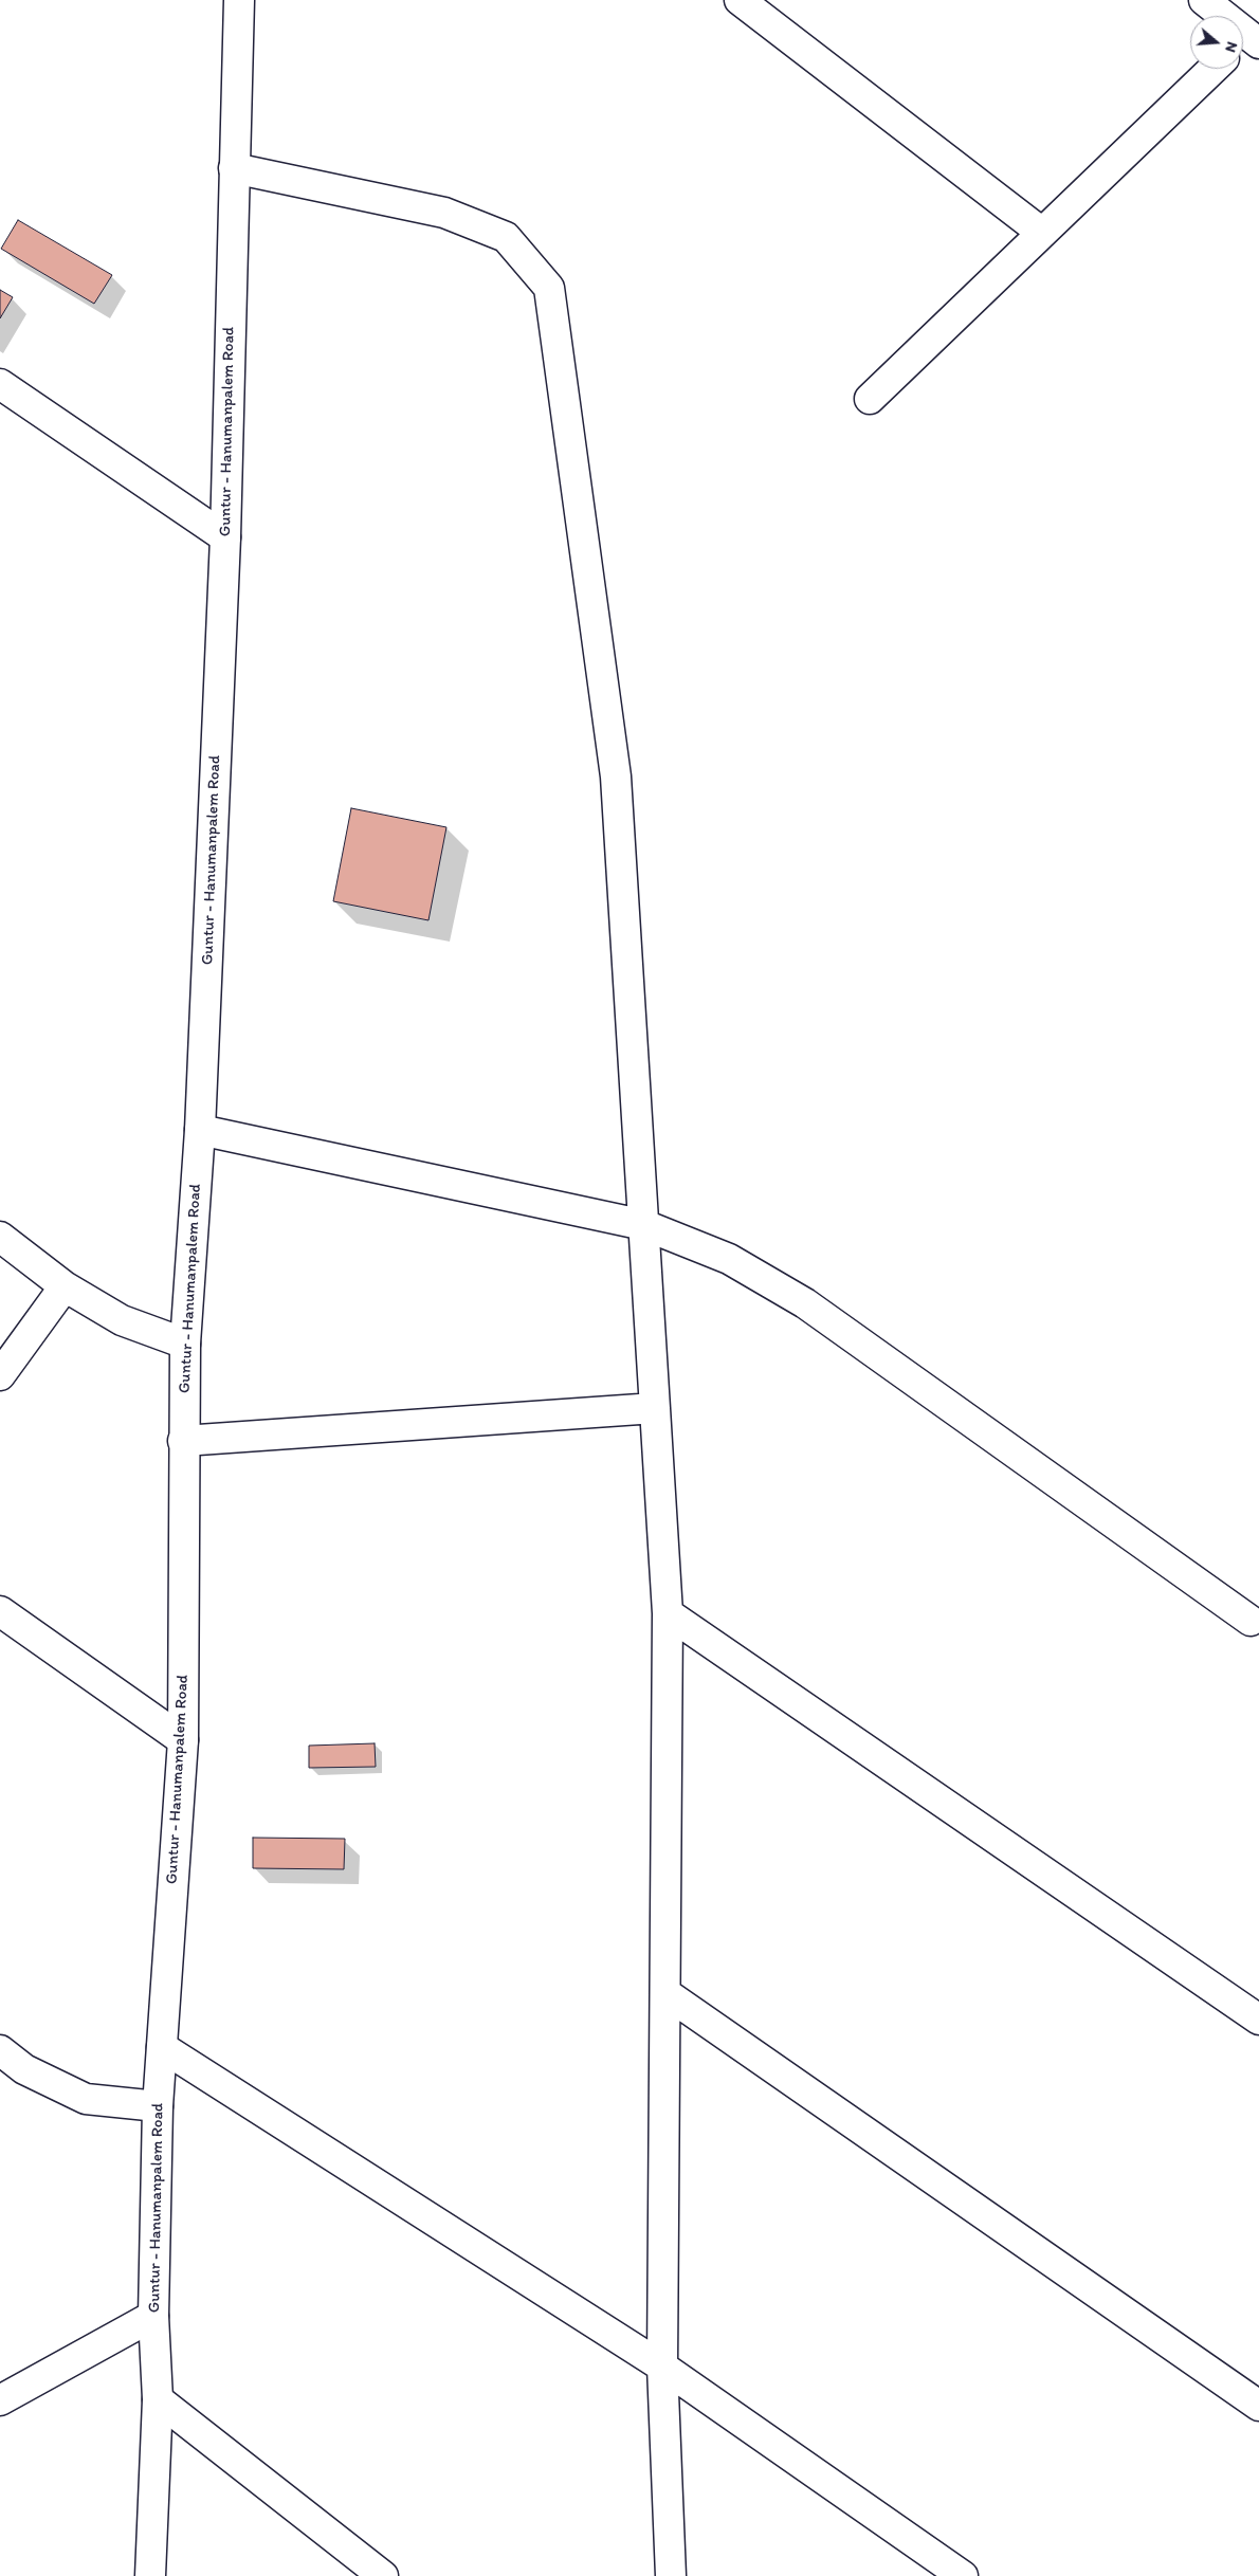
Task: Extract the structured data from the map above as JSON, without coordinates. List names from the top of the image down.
{
  "streets": {
    "street": ["Guntur - Hanumanpalem Road"]
  },
  "north": "right"
}
